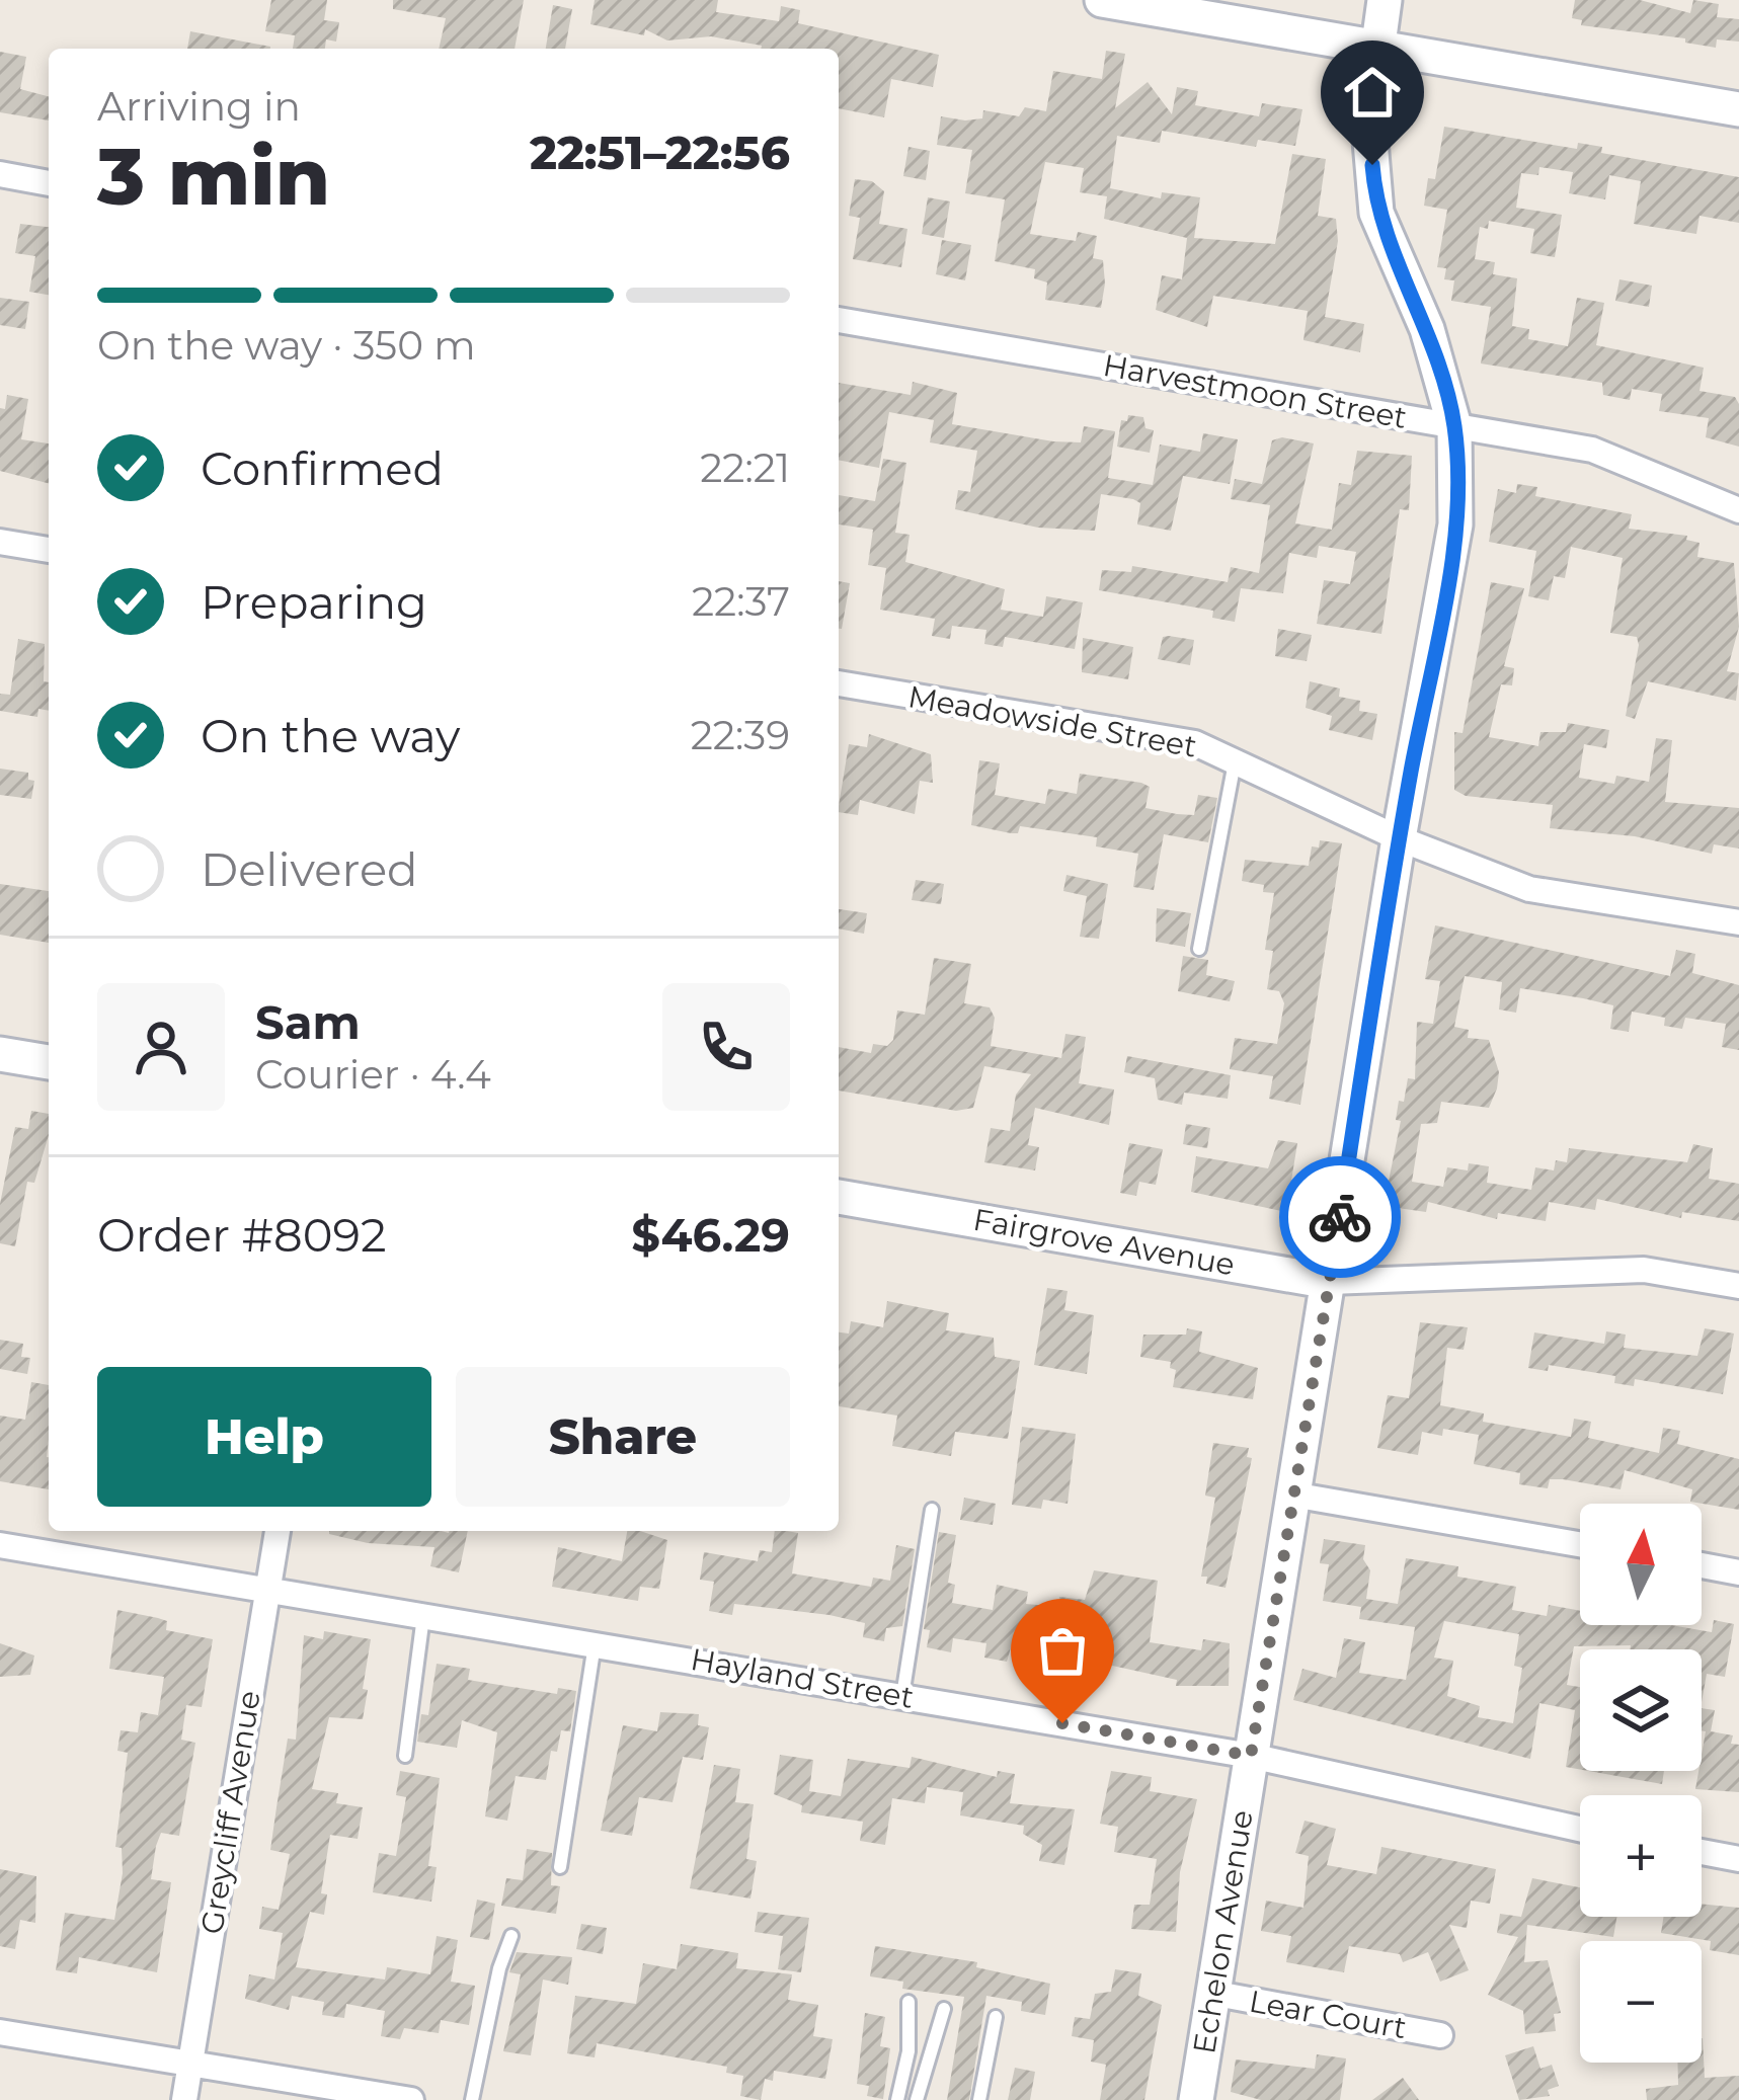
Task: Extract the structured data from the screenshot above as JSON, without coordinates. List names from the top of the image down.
{
  "streets": {
    "street": [
      "Harvestmoon Street",
      "Meadowside Street",
      "Fairgrove Avenue",
      "Hayland Street",
      "Greycliff Avenue",
      "Echelon Avenue",
      "Lear Court"
    ]
  },
  "crossings": [
    ["Harvestmoon Street", "Echelon Avenue"],
    ["Meadowside Street", "Echelon Avenue"],
    ["Fairgrove Avenue", "Echelon Avenue"],
    ["Hayland Street", "Greycliff Avenue"],
    ["Hayland Street", "Echelon Avenue"],
    ["Echelon Avenue", "Lear Court"]
  ],
  "north": "top",
  "page": {
    "heading": ["3 min", "Arriving in", "22:51–22:56"],
    "panel": [
      "Sam",
      "Courier · 4.4",
      "Order #8092",
      "$46.29"
    ],
    "bar": "On the way · 350 m",
    "list": [
      ["Confirmed", "22:21"],
      ["Preparing", "22:37"],
      ["On the way", "22:39"],
      "Delivered"
    ],
    "buttons": ["Help", "Share"],
    "map_buttons": ["+", "−"]
  }
}
